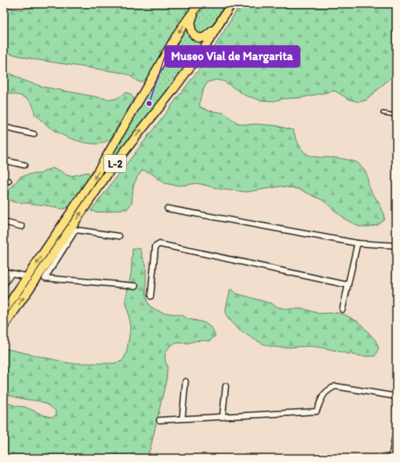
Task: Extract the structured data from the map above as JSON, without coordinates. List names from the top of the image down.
{
  "streets": {
    "main road": ["L-2"]
  },
  "places": ["Museo Vial de Margarita"]
}
